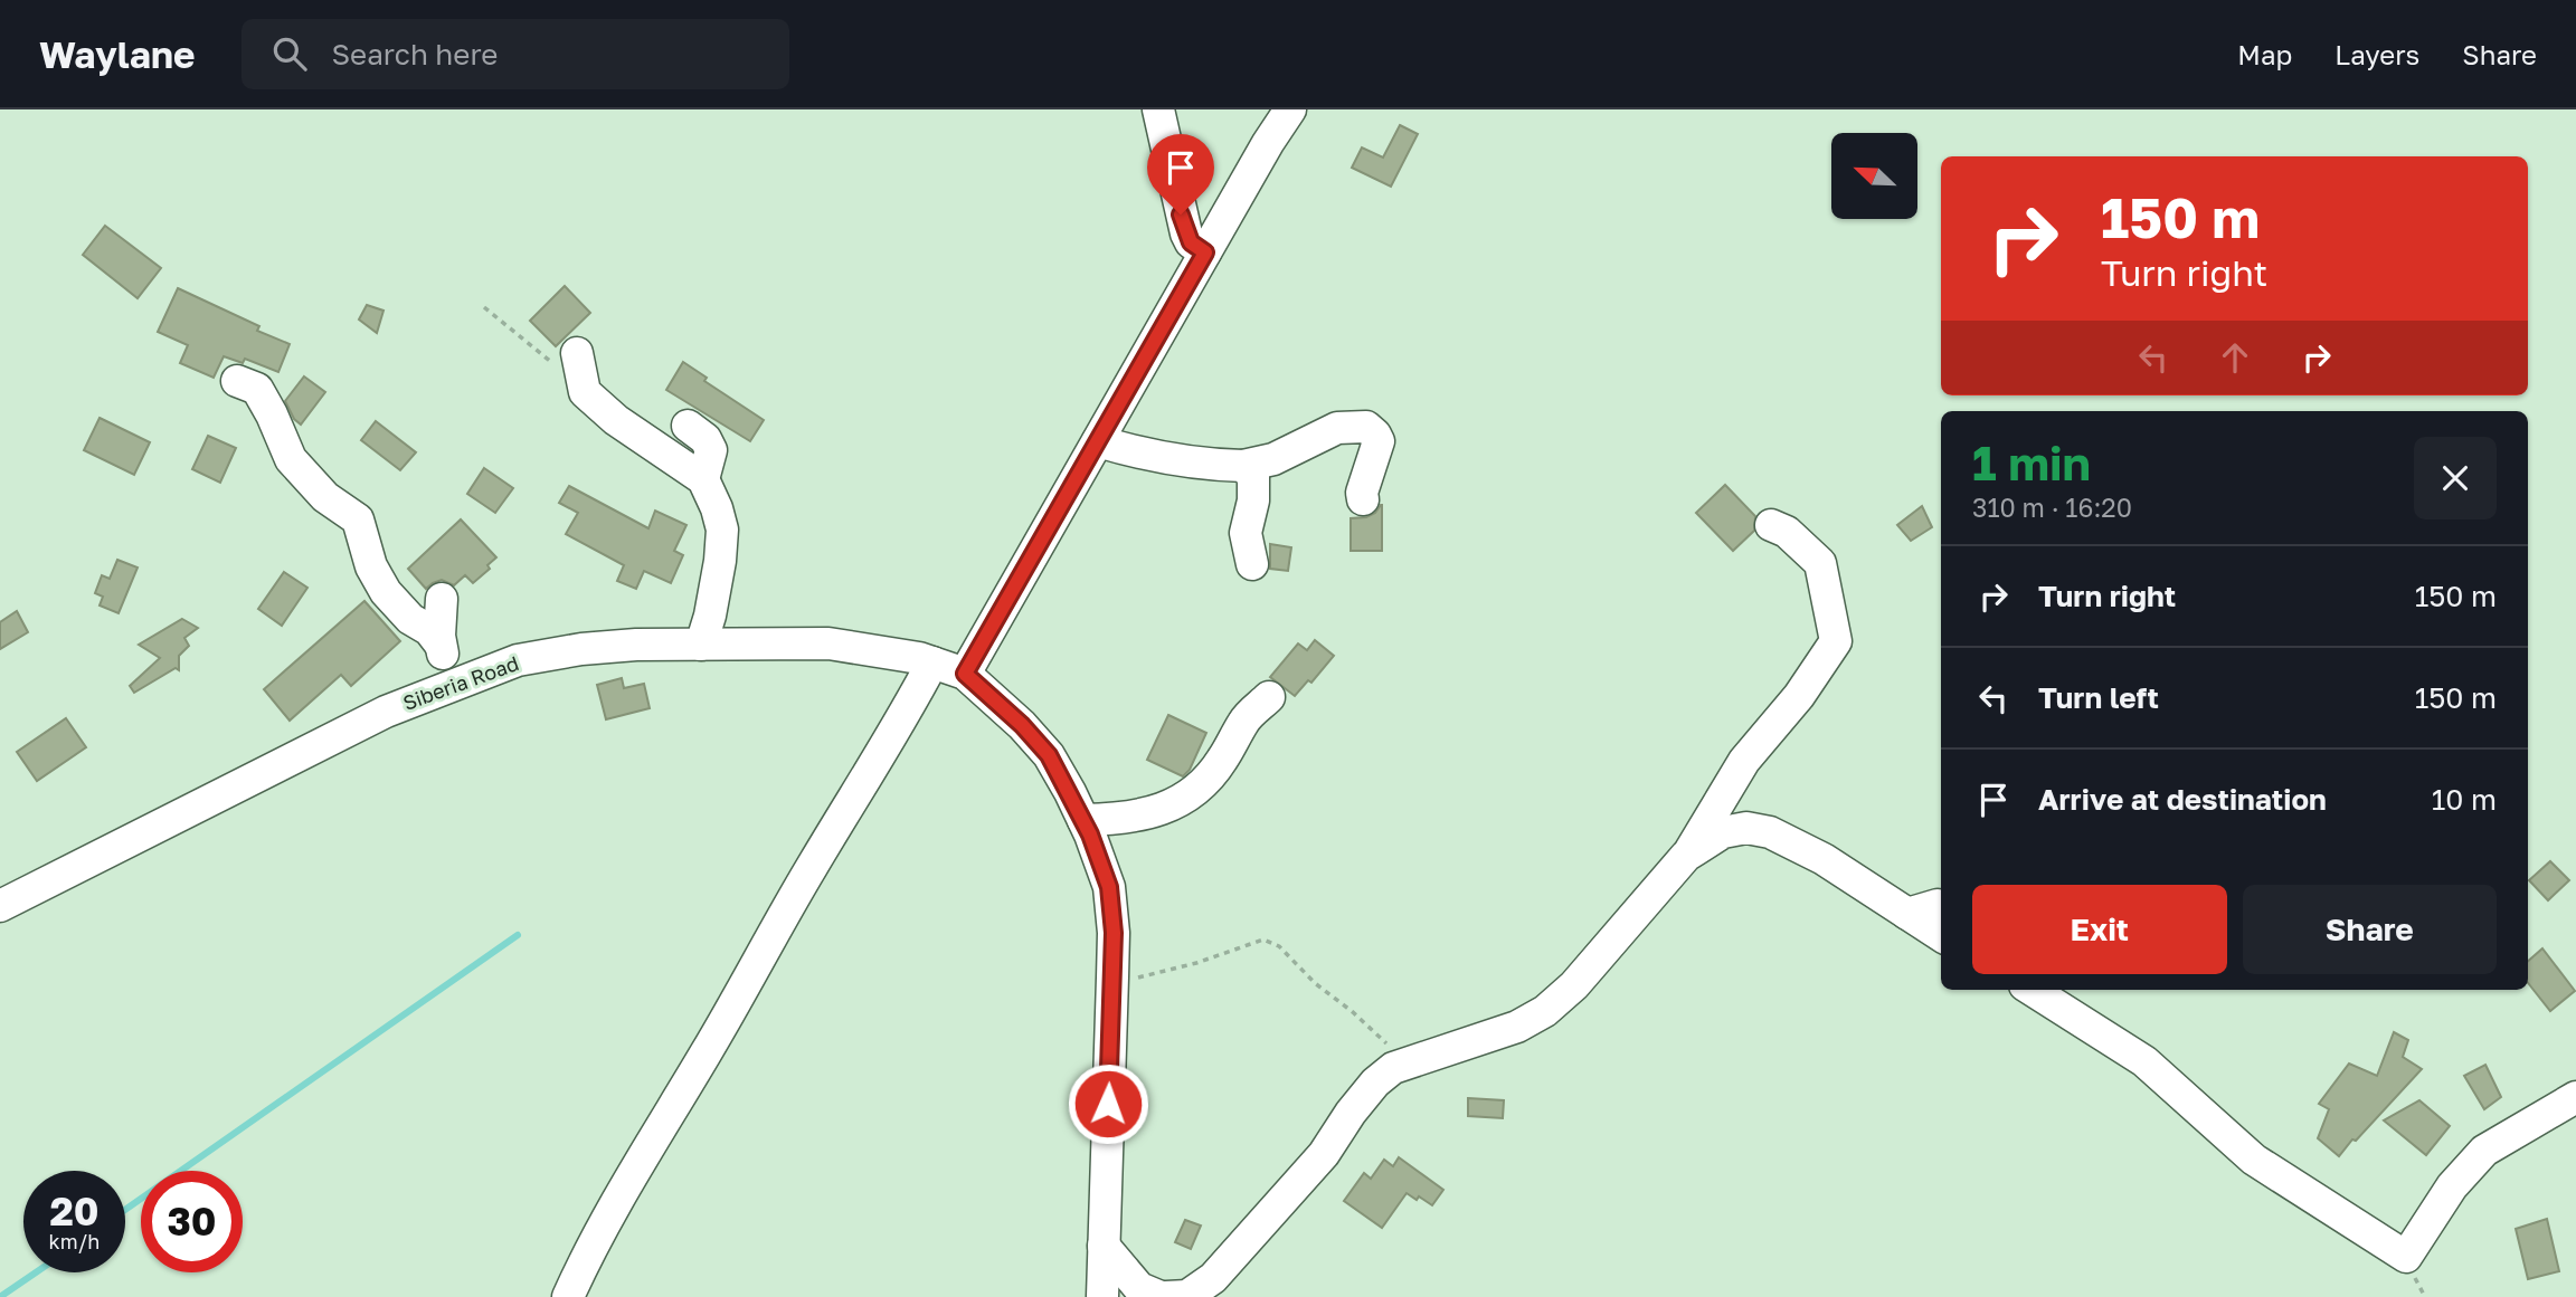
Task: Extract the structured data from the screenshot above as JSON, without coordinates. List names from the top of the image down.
{
  "streets": {
    "street": ["Siberia Road"]
  },
  "north": "top left",
  "page": {
    "header": "Waylane",
    "search": "Search here",
    "nav": ["Map", "Layers", "Share"],
    "turn": ["150 m", "Turn right"],
    "heading": ["1 min", "310 m · 16:20"],
    "list": [
      {
        "name": "Turn right",
        "value": "150 m"
      },
      {
        "name": "Turn left",
        "value": "150 m"
      },
      {
        "name": "Arrive at destination",
        "value": "10 m"
      }
    ],
    "buttons": ["Exit", "Share"],
    "speed": "20 km/h",
    "limit": "30"
  }
}
